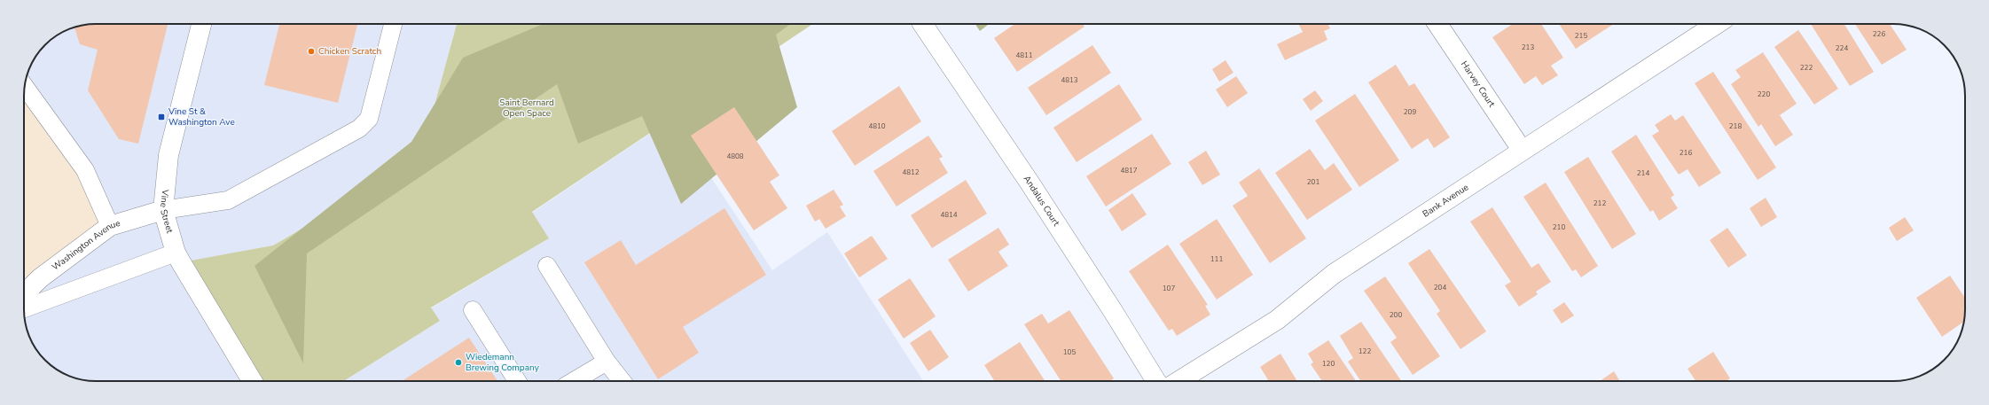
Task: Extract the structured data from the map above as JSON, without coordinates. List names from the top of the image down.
{
  "streets": {
    "street": [
      "Harvey Court",
      "Bank Avenue",
      "Andalus Court",
      "Vine Street",
      "Washington Avenue"
    ]
  },
  "crossings": [
    ["Harvey Court", "Bank Avenue"],
    ["Vine Street", "Washington Avenue"]
  ],
  "parks": ["Saint Bernard Open Space"],
  "places": {
    "other": ["Chicken Scratch", "Wiedemann Brewing Company"],
    "transit": ["Vine St & Washington Ave"]
  },
  "house_numbers": [
    "226",
    "215",
    "213",
    "224",
    "4811",
    "222",
    "4813",
    "220",
    "209",
    "4810",
    "218",
    "216",
    "4808",
    "4817",
    "4812",
    "214",
    "201",
    "212",
    "4814",
    "210",
    "111",
    "204",
    "107",
    "200",
    "122",
    "105",
    "120"
  ]
}
